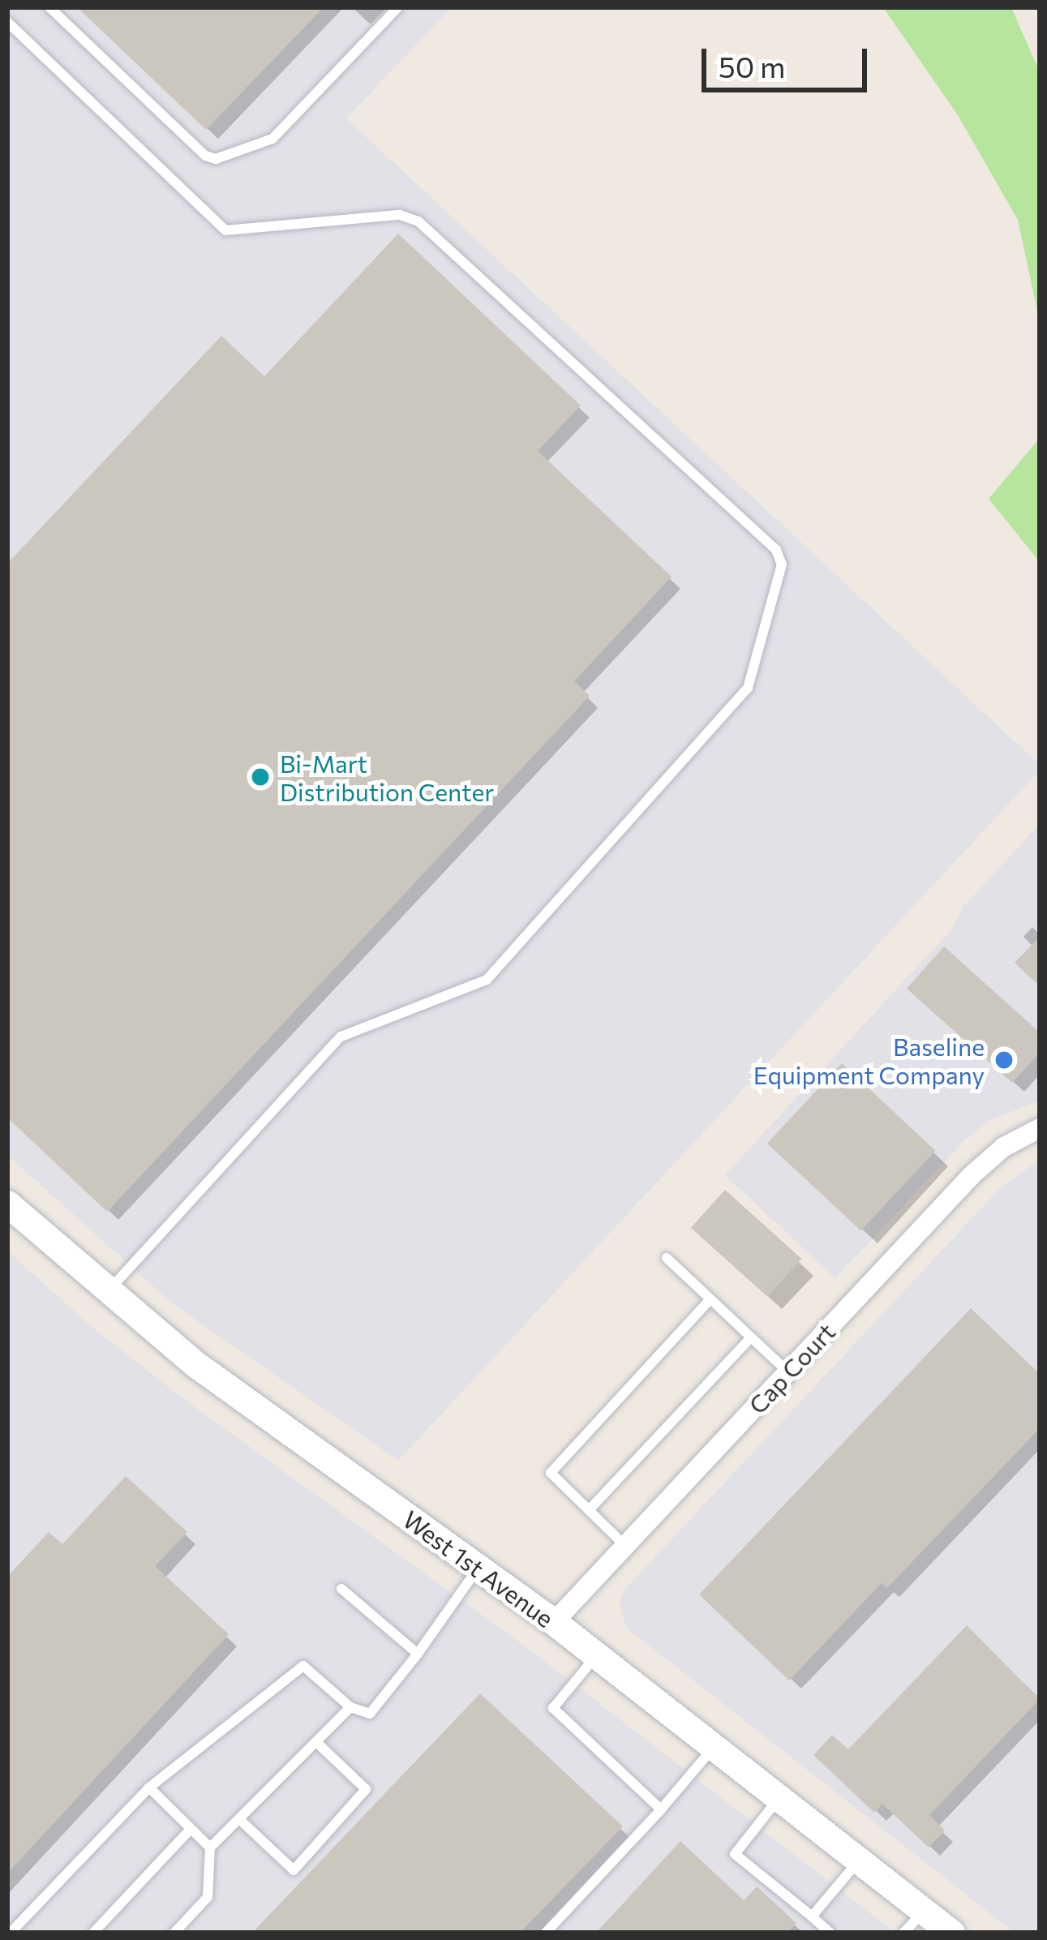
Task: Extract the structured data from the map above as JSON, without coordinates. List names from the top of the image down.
{
  "streets": {
    "street": ["Cap Court", "West 1st Avenue"]
  },
  "crossings": [
    ["Cap Court", "West 1st Avenue"]
  ],
  "places": ["Bi-Mart Distribution Center", "Baseline Equipment Company"],
  "scale_bar": "50 m"
}
